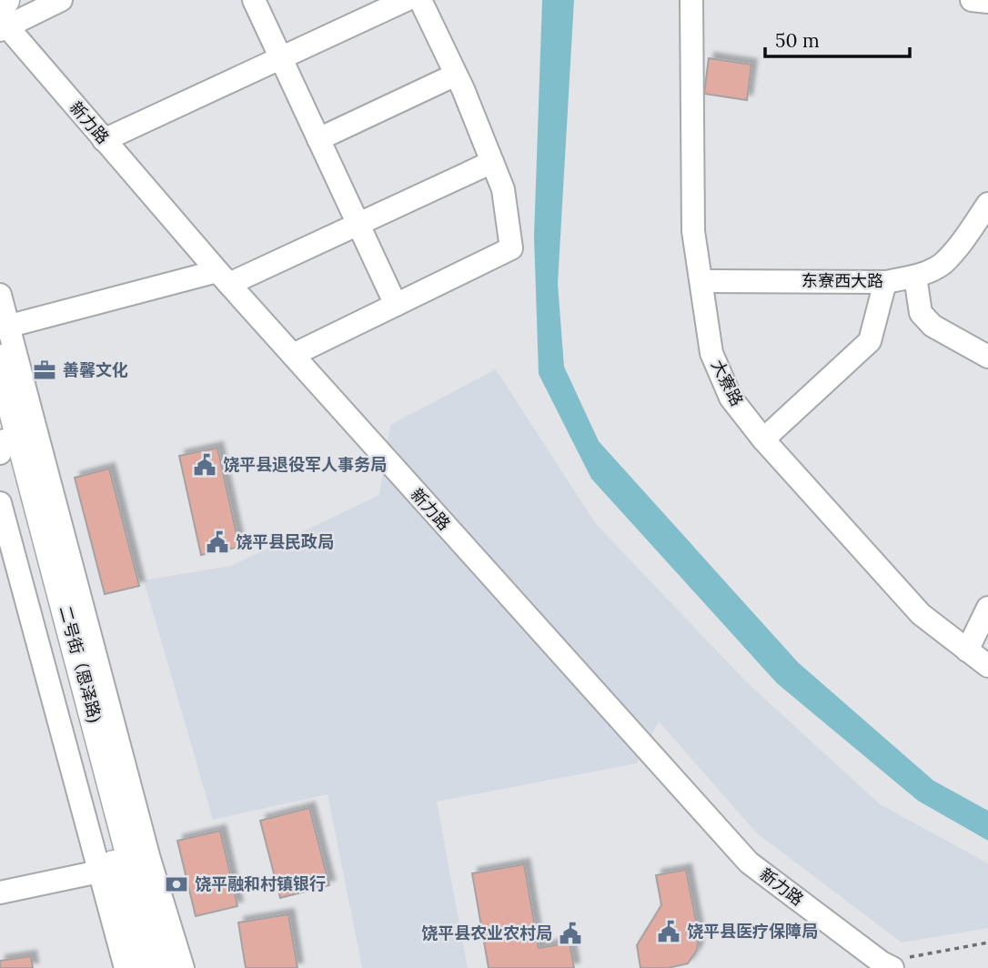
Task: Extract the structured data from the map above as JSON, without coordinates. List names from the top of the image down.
{
  "streets": {
    "main road": ["二号街（恩泽路)"],
    "street": ["新力路", "东寮西大路", "大寮路"]
  },
  "crossings": [
    ["东寮西大路", "大寮路"]
  ],
  "places": {
    "office": ["善馨文化"],
    "public building": [
      "饶平县退役军人事务局",
      "饶平县民政局",
      "饶平县医疗保障局",
      "饶平县农业农村局"
    ],
    "bank": ["饶平融和村镇银行"]
  },
  "scale_bar": "50 m"
}
